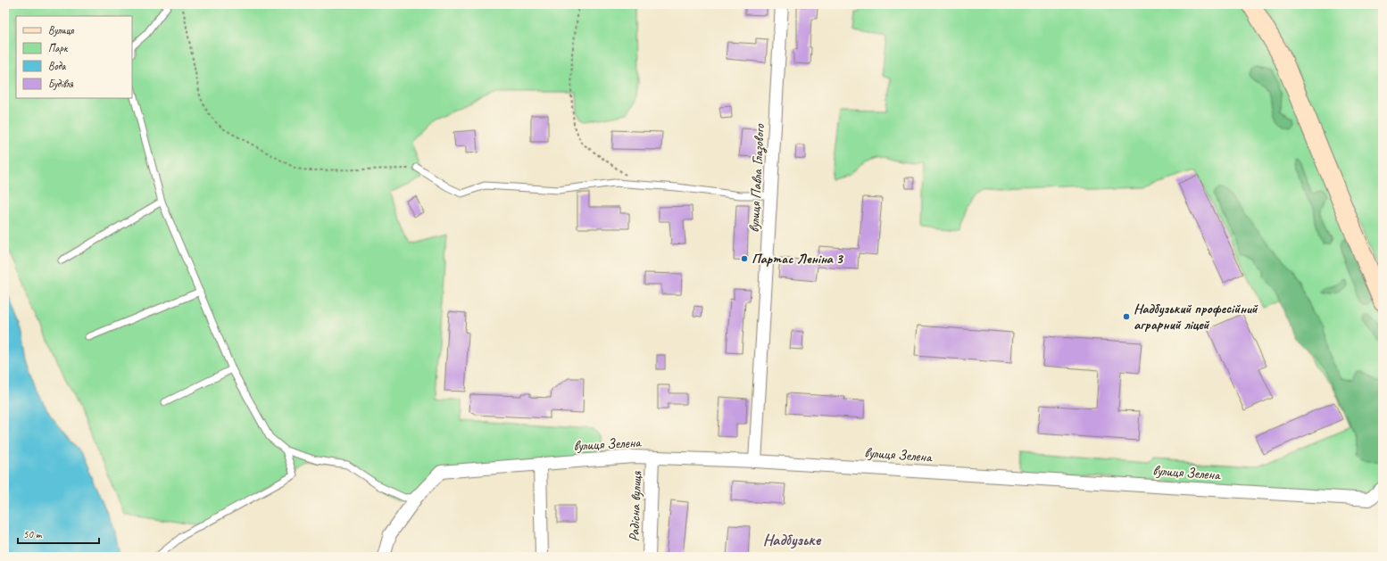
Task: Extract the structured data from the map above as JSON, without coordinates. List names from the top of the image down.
{
  "streets": {
    "street": ["вулиця Павла Глазового", "вулиця Зелена", "Радісна вулиця"]
  },
  "crossings": [
    ["вулиця Павла Глазового", "вулиця Зелена"],
    ["вулиця Зелена", "Радісна вулиця"]
  ],
  "districts": ["Надбузьке"],
  "places": ["Партас Леніна 3", "Надбузький професійний аграрний ліцей"],
  "legend": [
    "Вулиця",
    "Парк",
    "Вода",
    "Будівля"
  ],
  "scale_bar": "50 m"
}
